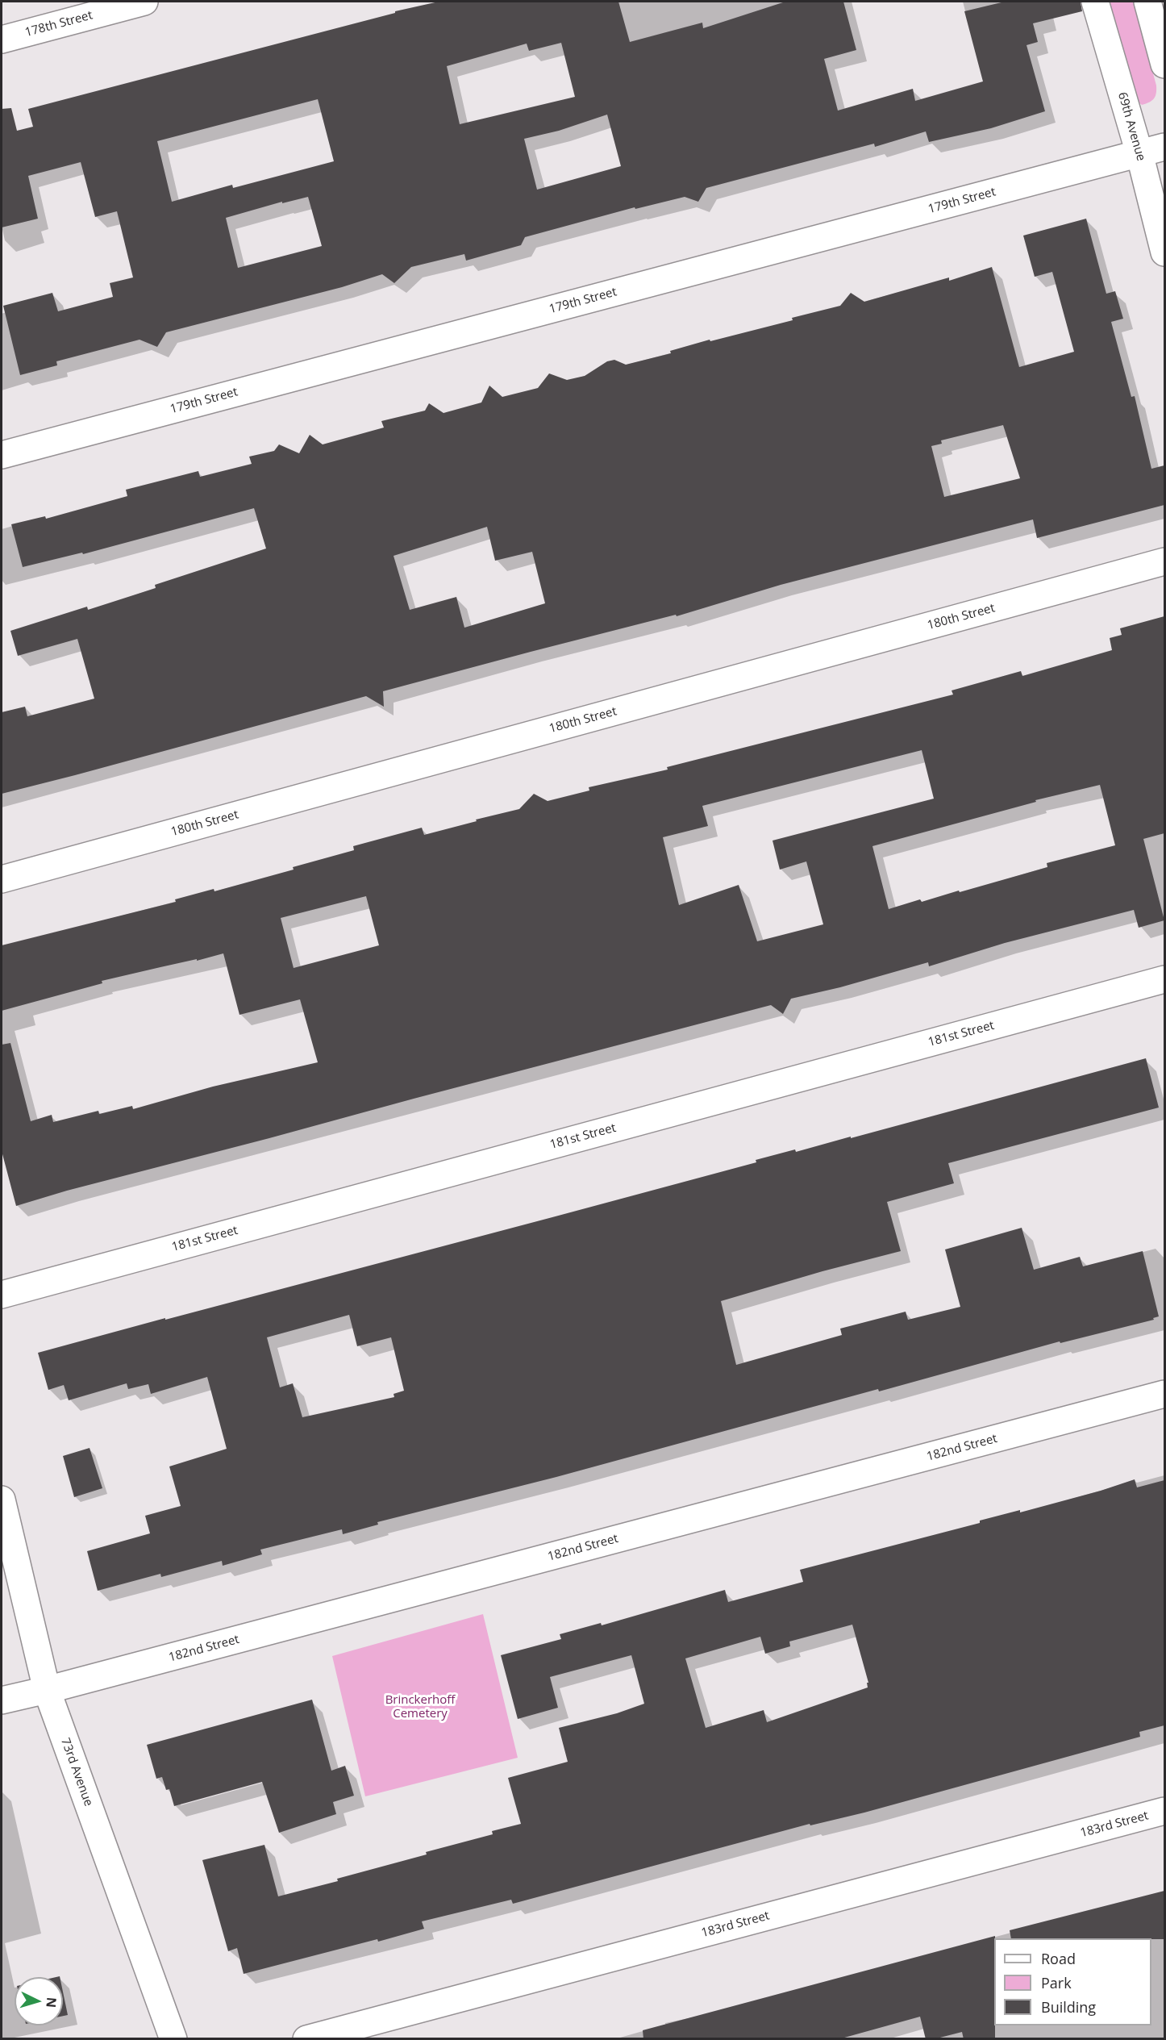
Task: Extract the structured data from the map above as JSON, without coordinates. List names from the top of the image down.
{
  "streets": {
    "street": [
      "178th Street",
      "69th Avenue",
      "179th Street",
      "180th Street",
      "181st Street",
      "182nd Street",
      "73rd Avenue",
      "183rd Street"
    ]
  },
  "crossings": [
    ["69th Avenue", "179th Street"],
    ["182nd Street", "73rd Avenue"]
  ],
  "parks": ["Brinckerhoff Cemetery"],
  "legend": ["Road", "Park", "Building"],
  "north": "right"
}
